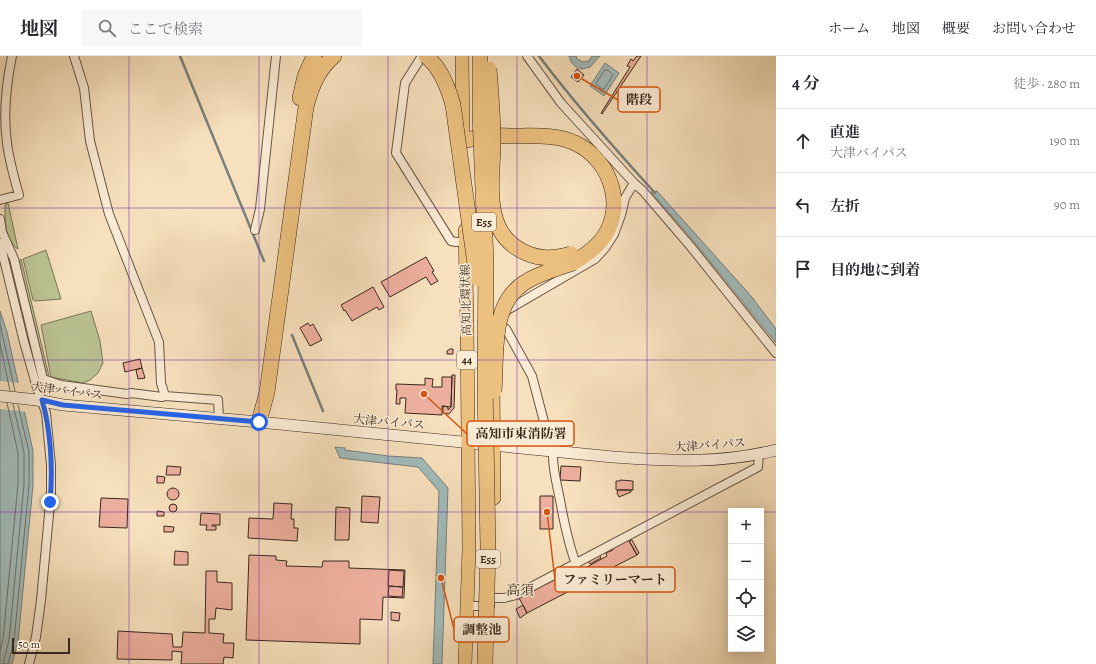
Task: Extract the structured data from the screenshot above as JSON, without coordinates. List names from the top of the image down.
{
  "streets": {
    "highway": ["E55"],
    "main road": ["高知北環状線", "44", "大津バイパス"]
  },
  "crossings": [
    ["E55", "高知北環状線"],
    ["E55", "大津バイパス"],
    ["高知北環状線", "大津バイパス"]
  ],
  "districts": ["高須"],
  "places": [
    "階段",
    "高知市東消防署",
    "ファミリーマート",
    "調整池"
  ],
  "scale_bar": "50 m",
  "page": {
    "header": "地図",
    "search": "ここで検索",
    "nav": [
      "ホーム",
      "地図",
      "概要",
      "お問い合わせ"
    ],
    "heading": ["4 分", "徒歩 · 280 m"],
    "list": [
      ["直進", "大津バイパス", "190 m"],
      ["左折", "90 m"],
      "目的地に到着"
    ],
    "map_buttons": ["+", "−"],
    "scale": "50 m"
  }
}
